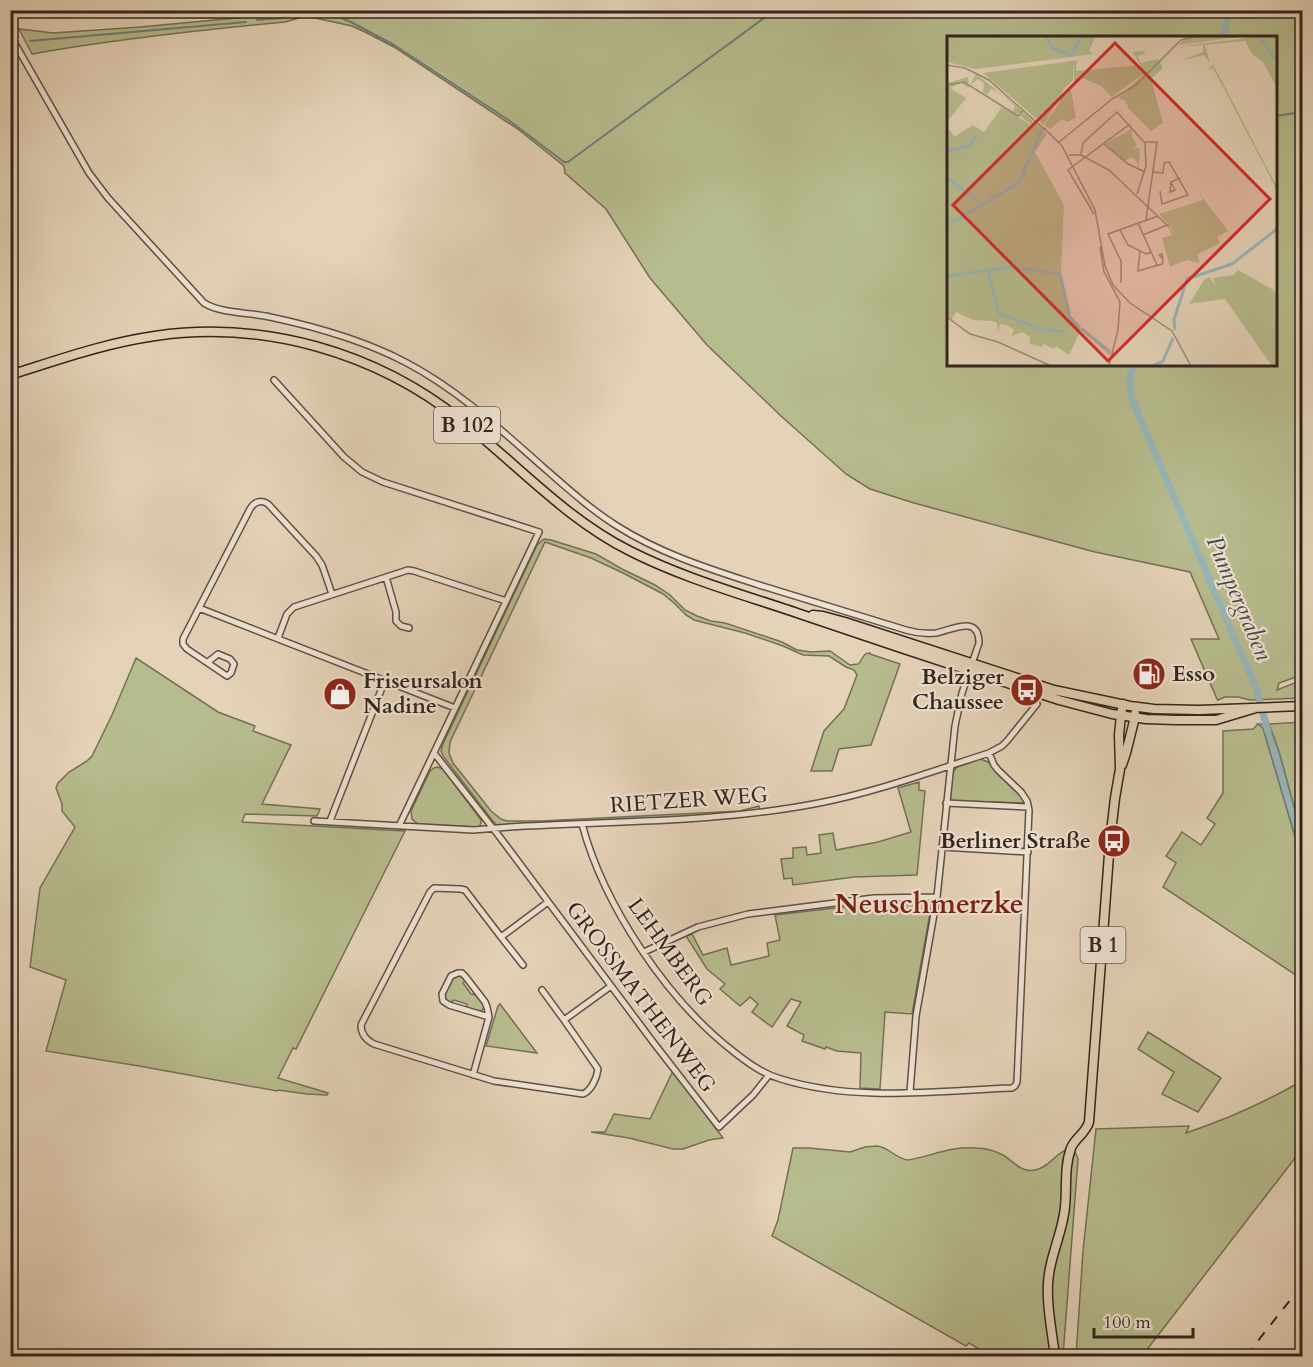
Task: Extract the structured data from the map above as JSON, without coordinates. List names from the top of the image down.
{
  "streets": {
    "main road": ["B 102", "B 1"],
    "street": ["RIETZER WEG", "LEHMBERG", "GROSSMATHENWEG"]
  },
  "crossings": [
    ["B 102", "B 1"],
    ["RIETZER WEG", "LEHMBERG"],
    ["RIETZER WEG", "GROSSMATHENWEG"],
    ["LEHMBERG", "GROSSMATHENWEG"]
  ],
  "districts": ["Neuschmerzke"],
  "water": ["Pumpergraben"],
  "places": {
    "fuel station": ["Esso"],
    "bus stop": ["Belziger Chaussee", "Berliner Straße"],
    "shop": ["Friseursalon Nadine"]
  },
  "scale_bar": "100 m"
}
